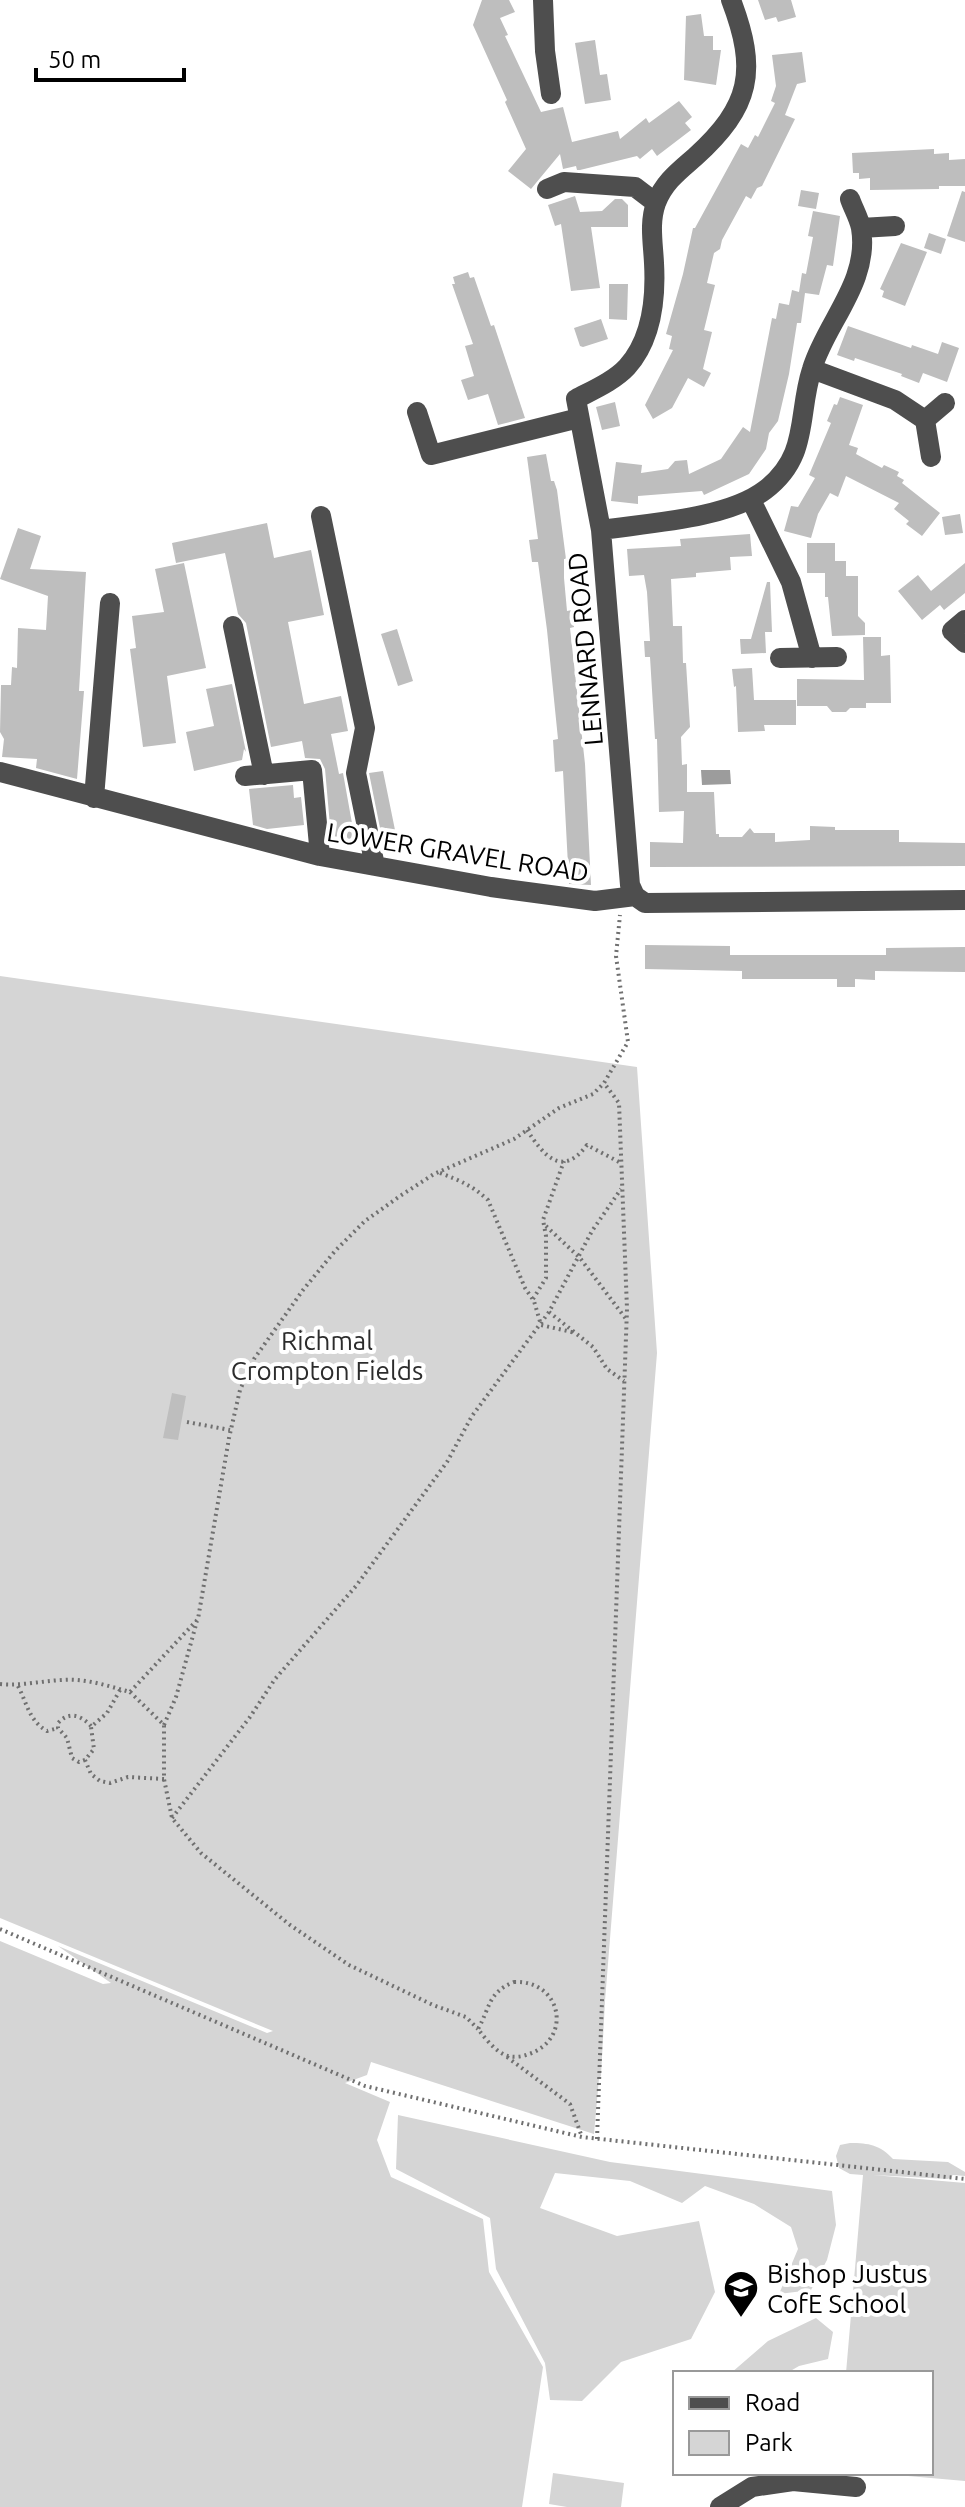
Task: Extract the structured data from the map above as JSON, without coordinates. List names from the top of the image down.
{
  "streets": {
    "street": ["LENNARD ROAD", "LOWER GRAVEL ROAD"]
  },
  "crossings": [
    ["LENNARD ROAD", "LOWER GRAVEL ROAD"]
  ],
  "parks": ["Richmal Crompton Fields"],
  "places": {
    "school or university": ["Bishop Justus CofE School"]
  },
  "legend": ["Road", "Park"],
  "scale_bar": "50 m"
}
